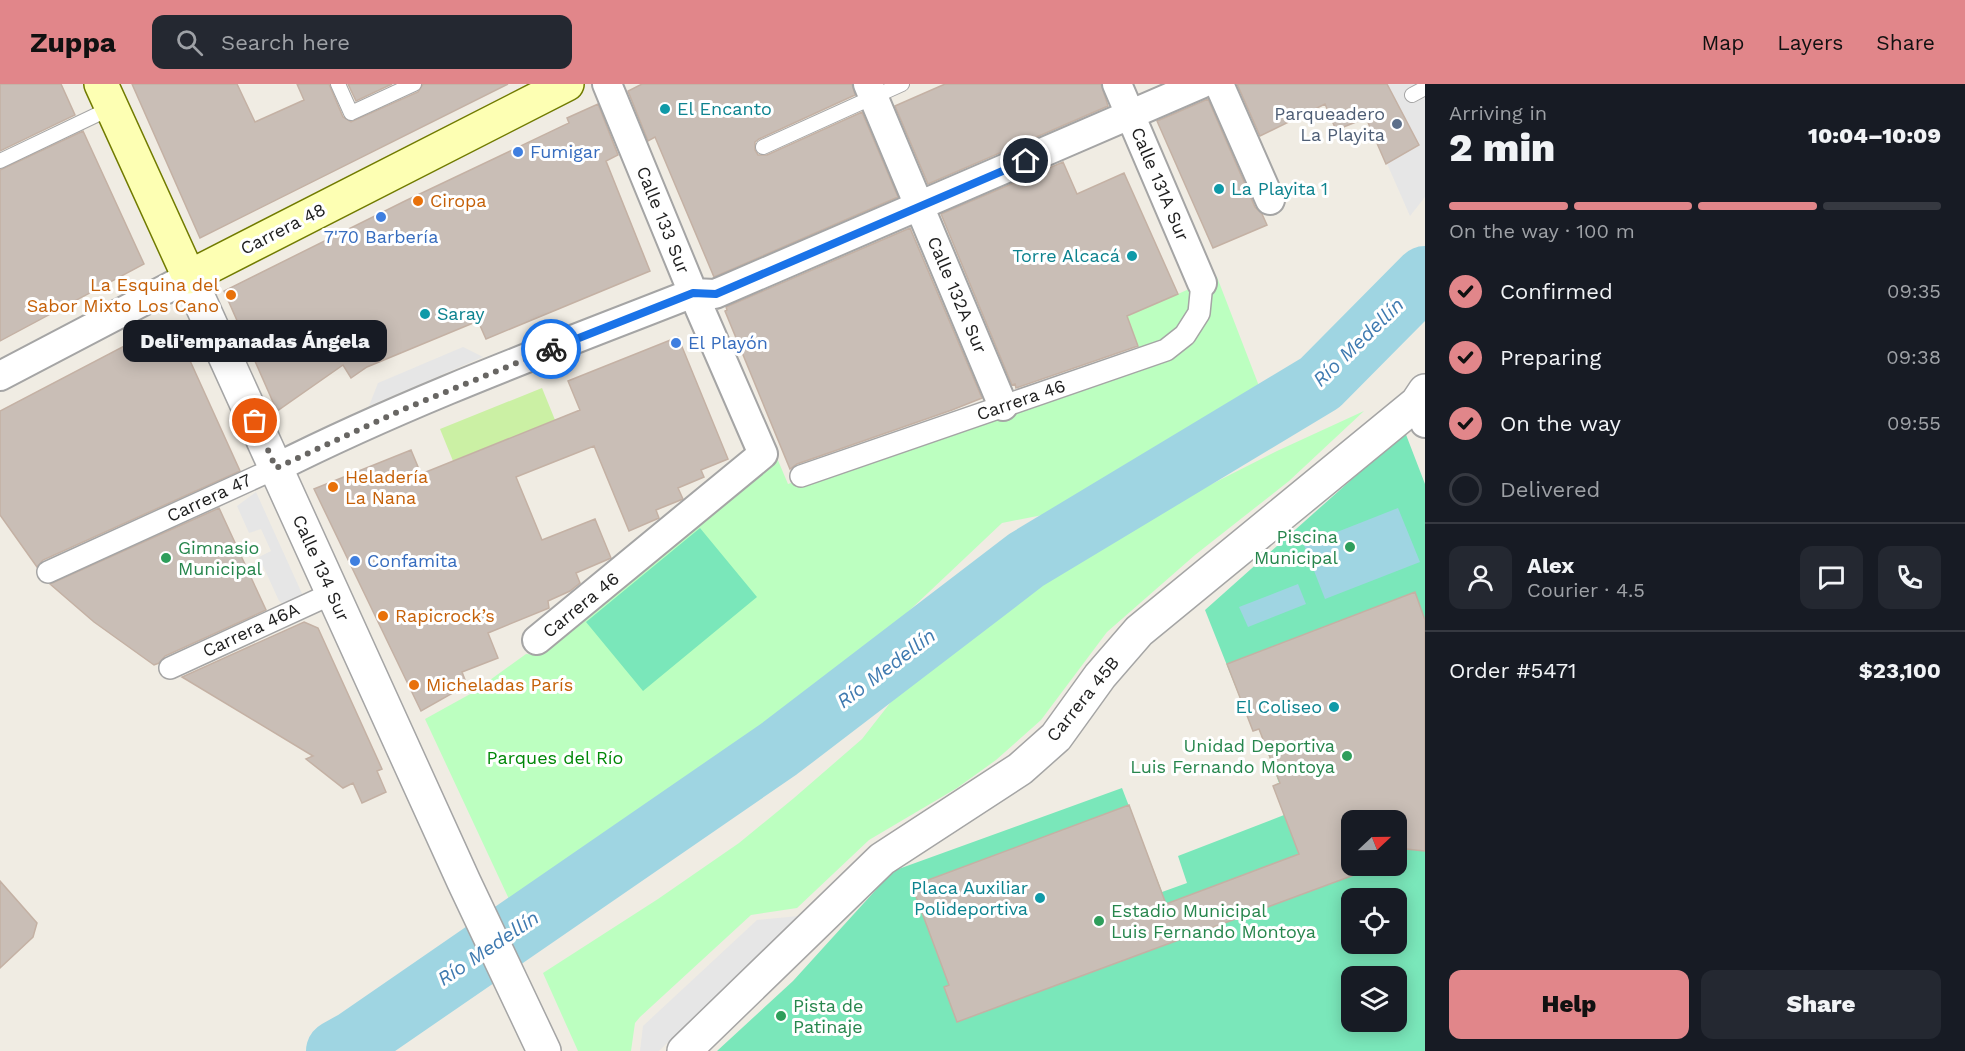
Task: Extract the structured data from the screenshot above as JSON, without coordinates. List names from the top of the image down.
{
  "streets": {
    "main road": ["Carrera 48", "Calle 134 Sur"],
    "street": [
      "Calle 131A Sur",
      "Calle 133 Sur",
      "Calle 132A Sur",
      "Carrera 46",
      "Carrera 47",
      "Carrera 46A",
      "Carrera 45B"
    ]
  },
  "crossings": [
    ["Calle 131A Sur", "Carrera 46"],
    ["Calle 131A Sur", "Carrera 47"],
    ["Calle 133 Sur", "Carrera 46"],
    ["Calle 133 Sur", "Carrera 47"],
    ["Carrera 48", "Calle 134 Sur"],
    ["Calle 132A Sur", "Carrera 46"],
    ["Calle 132A Sur", "Carrera 47"],
    ["Carrera 47", "Calle 134 Sur"],
    ["Calle 134 Sur", "Carrera 46A"]
  ],
  "water": ["Río Medellín"],
  "parks": ["Parques del Río"],
  "places": [
    "El Encanto",
    "Parqueadero La Playita",
    "Fumigar",
    "La Playita 1",
    "Ciropa",
    "7'70 Barbería",
    "Torre Alcacá",
    "La Esquina del Sabor Mixto Los Cano",
    "Saray",
    "El Playón",
    "Deli'empanadas Ángela",
    "Heladería La Nana",
    "Piscina Municipal",
    "Gimnasio Municipal",
    "Confamita",
    "Rapicrock’s",
    "Micheladas París",
    "El Coliseo",
    "Unidad Deportiva Luis Fernando Montoya",
    "Placa Auxiliar Polideportiva",
    "Estadio Municipal Luis Fernando Montoya",
    "Pista de Patinaje"
  ],
  "north": "right",
  "page": {
    "header": "Zuppa",
    "search": "Search here",
    "nav": ["Map", "Layers", "Share"],
    "heading": ["2 min", "Arriving in", "10:04–10:09"],
    "panel": [
      "Alex",
      "Courier · 4.5",
      "Order #5471",
      "$23,100"
    ],
    "bar": "On the way · 100 m",
    "list": [
      ["Confirmed", "09:35"],
      ["Preparing", "09:38"],
      ["On the way", "09:55"],
      "Delivered"
    ],
    "bubble": "Deli'empanadas Ángela",
    "buttons": ["Help", "Share"]
  }
}
